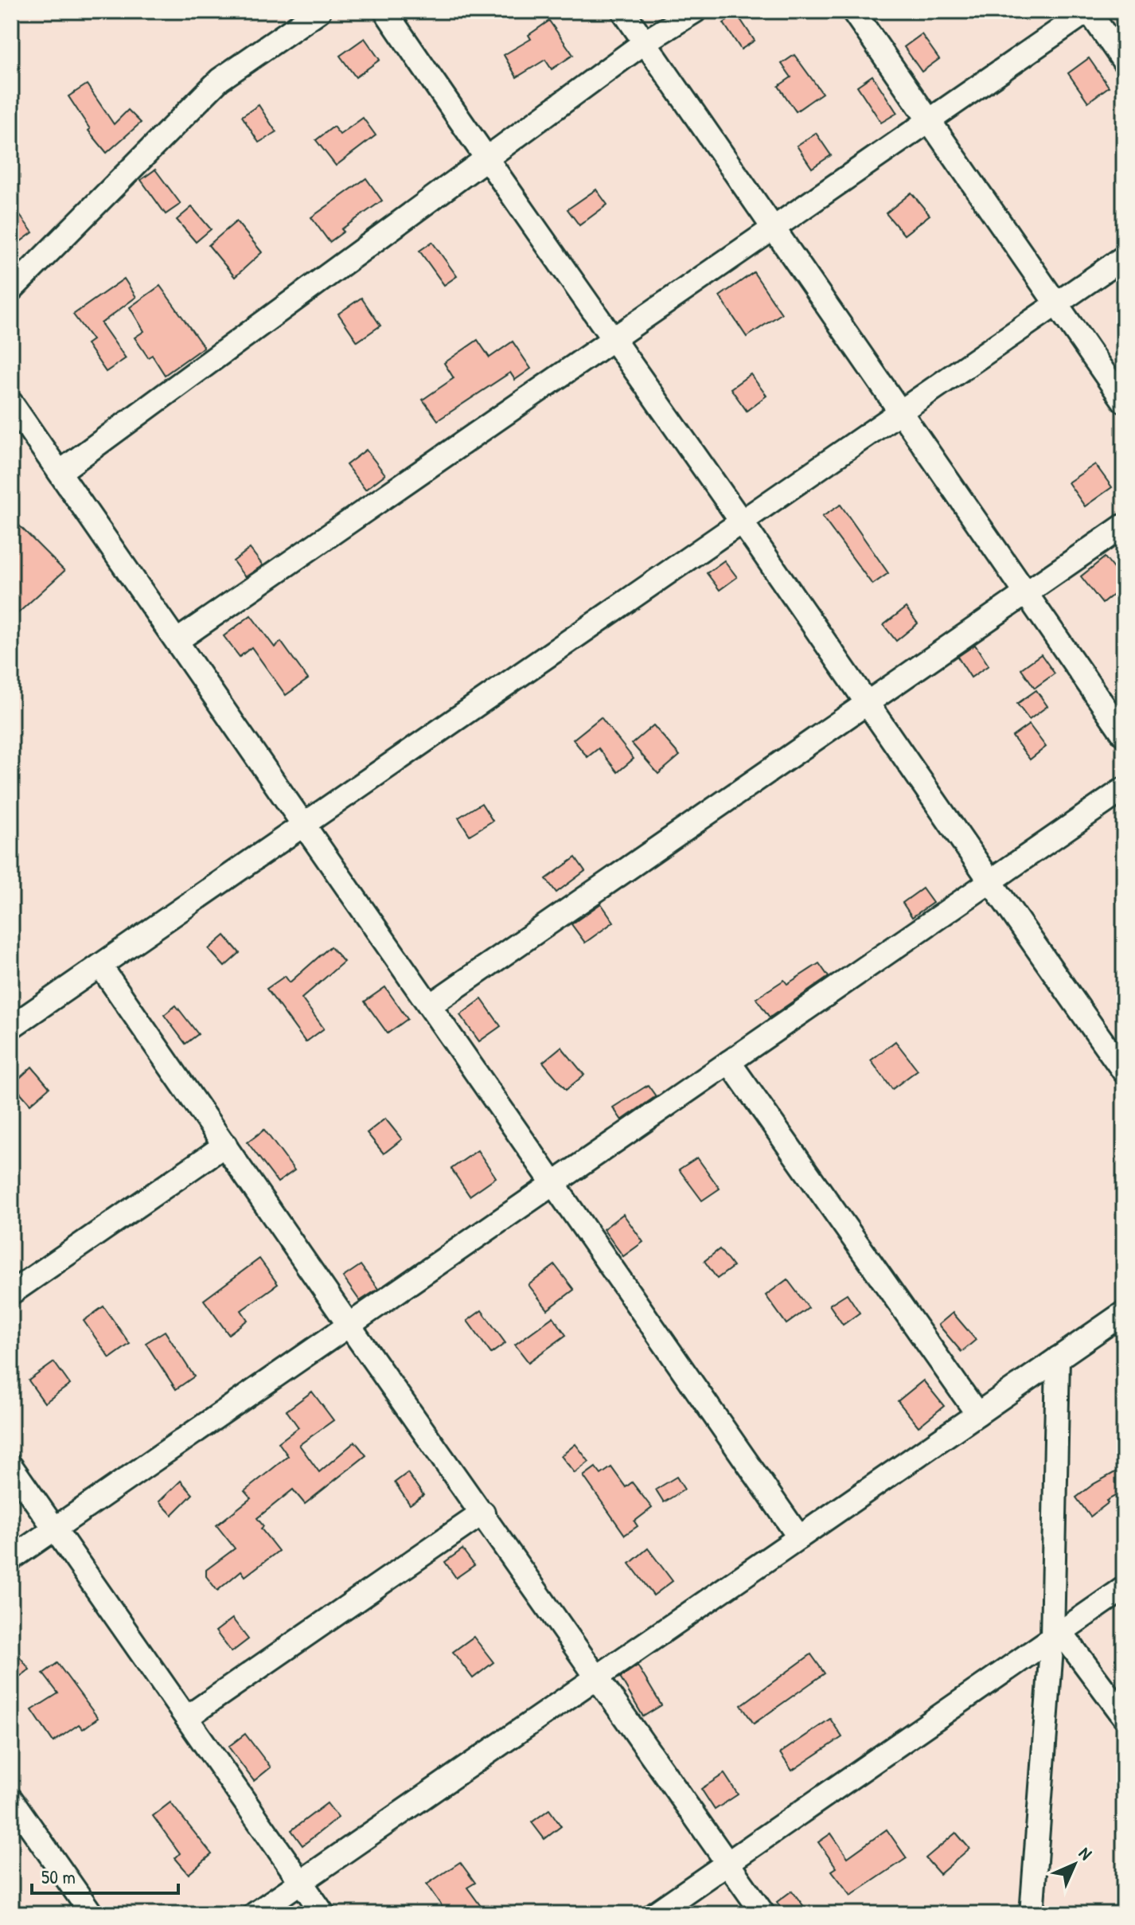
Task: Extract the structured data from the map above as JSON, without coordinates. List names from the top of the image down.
{
  "scale_bar": "50 m",
  "north": "top right"
}
